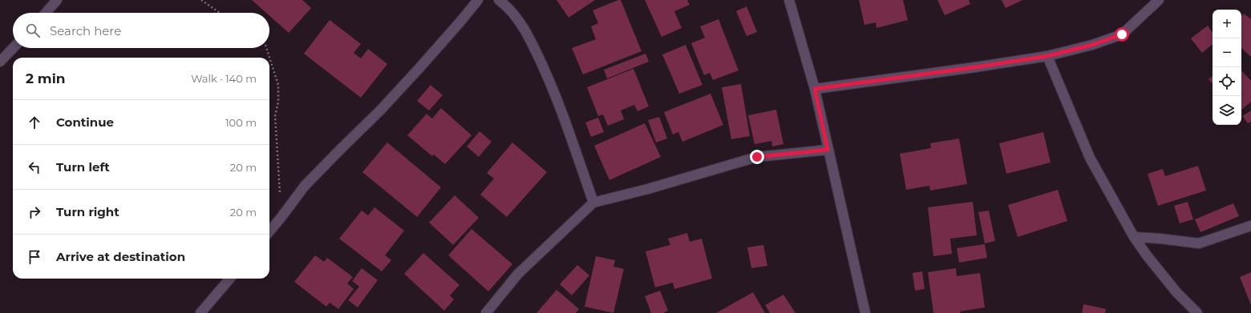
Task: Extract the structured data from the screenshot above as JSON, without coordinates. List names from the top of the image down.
{
  "page": {
    "map_buttons": ["+", "−"],
    "search": "Search here",
    "heading": ["2 min", "Walk · 140 m"],
    "list": [
      ["Continue", "100 m"],
      ["Turn left", "20 m"],
      ["Turn right", "20 m"],
      "Arrive at destination"
    ]
  }
}
